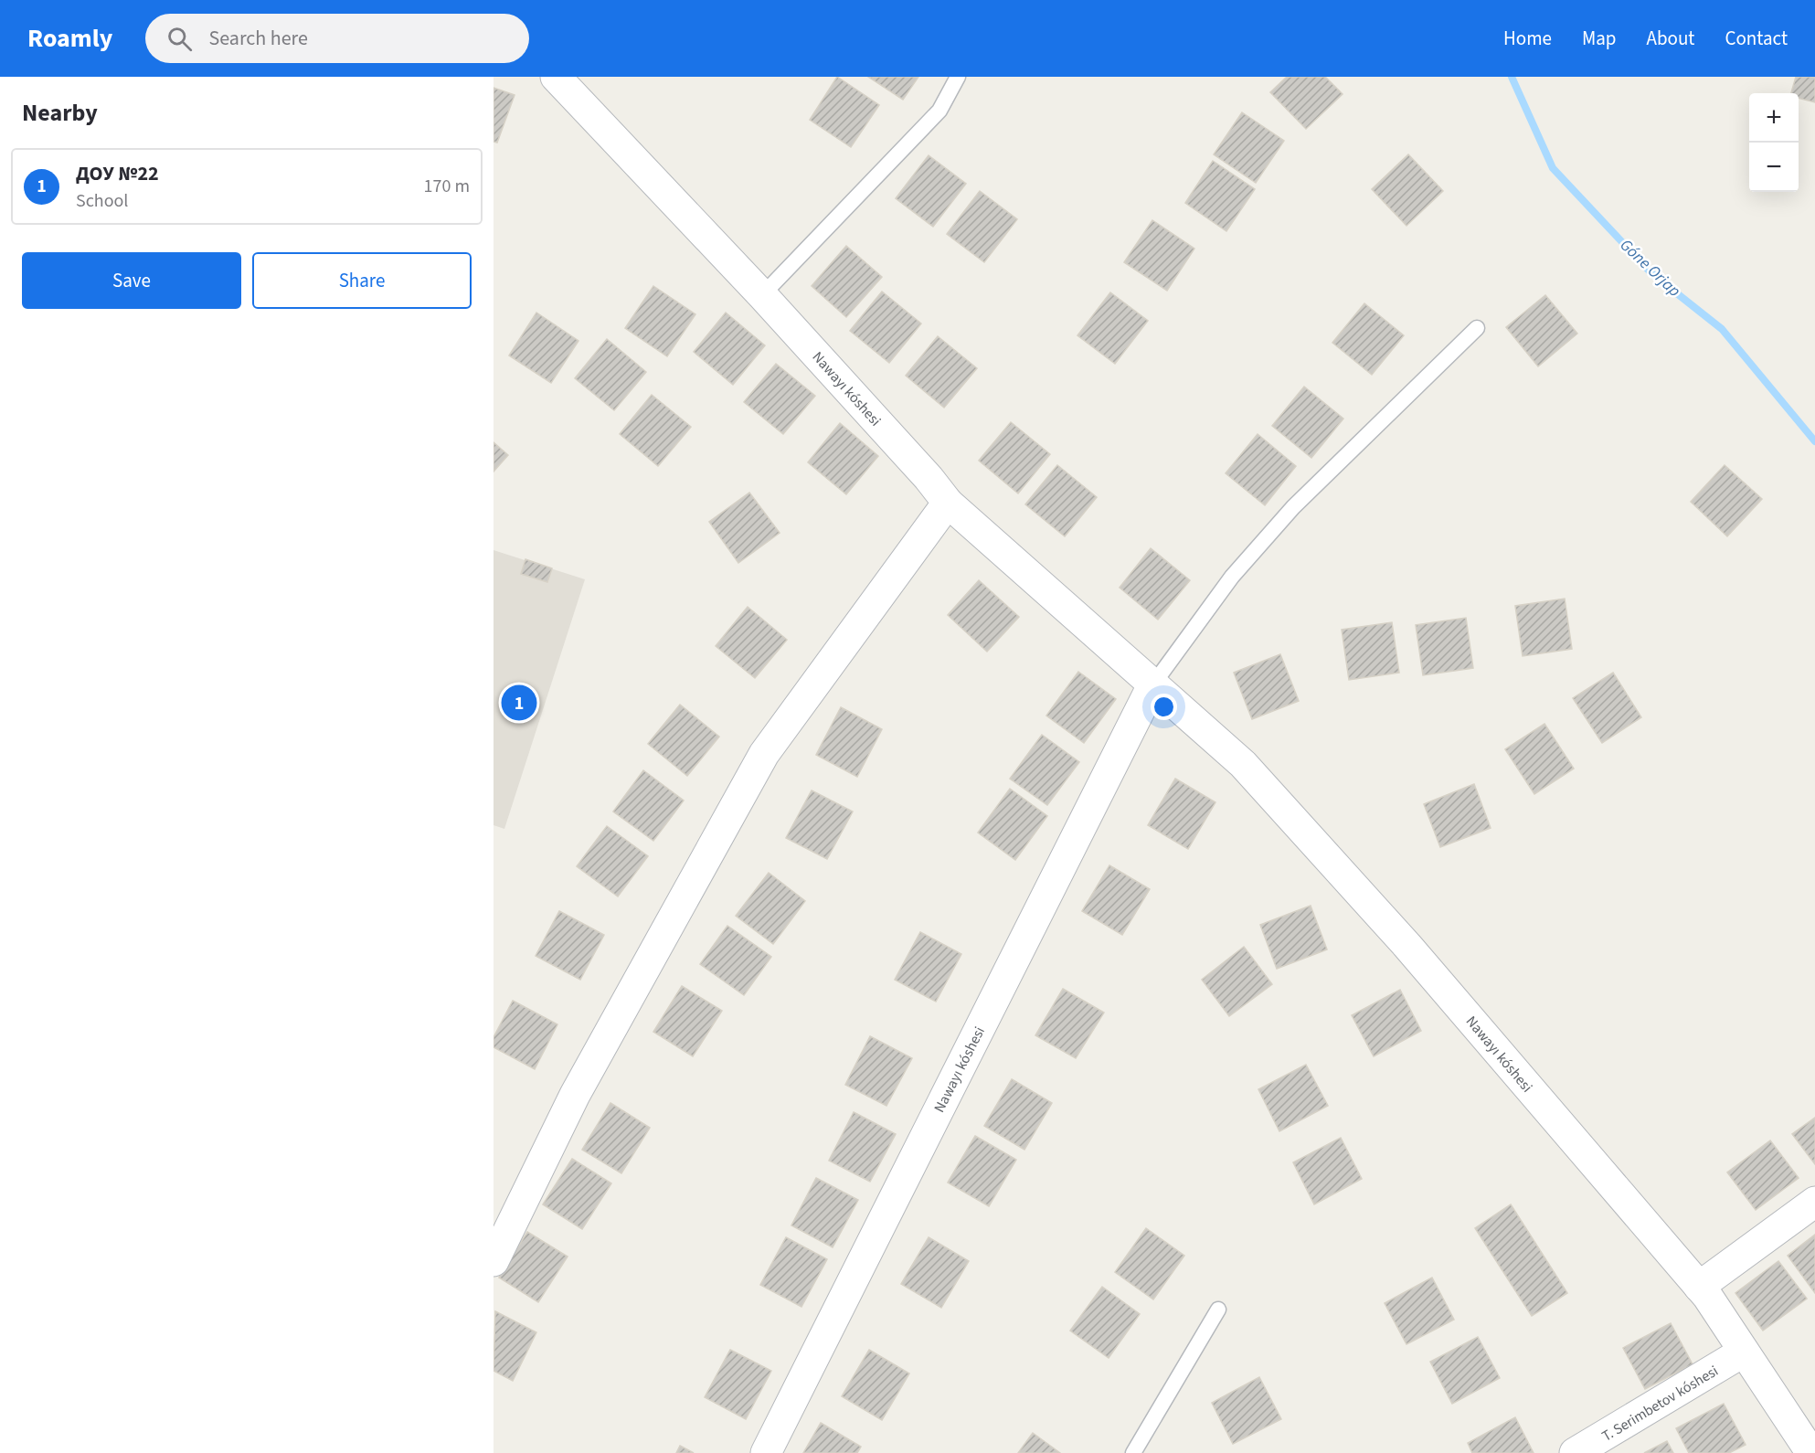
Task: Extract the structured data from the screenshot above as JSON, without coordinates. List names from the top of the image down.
{
  "streets": {
    "street": ["Nawayı kóshesi", "T. Serimbetov kóshesi"]
  },
  "crossings": [
    ["Nawayı kóshesi", "T. Serimbetov kóshesi"]
  ],
  "water": ["Góne Orjap"],
  "page": {
    "header": "Roamly",
    "search": "Search here",
    "nav": [
      "Home",
      "Map",
      "About",
      "Contact"
    ],
    "heading": "Nearby",
    "map_buttons": ["+", "−"],
    "list": [
      {
        "mark": "1",
        "name": "ДОУ №22",
        "note": "School",
        "value": "170 m"
      }
    ],
    "buttons": ["Save", "Share"],
    "pins": "1"
  }
}
